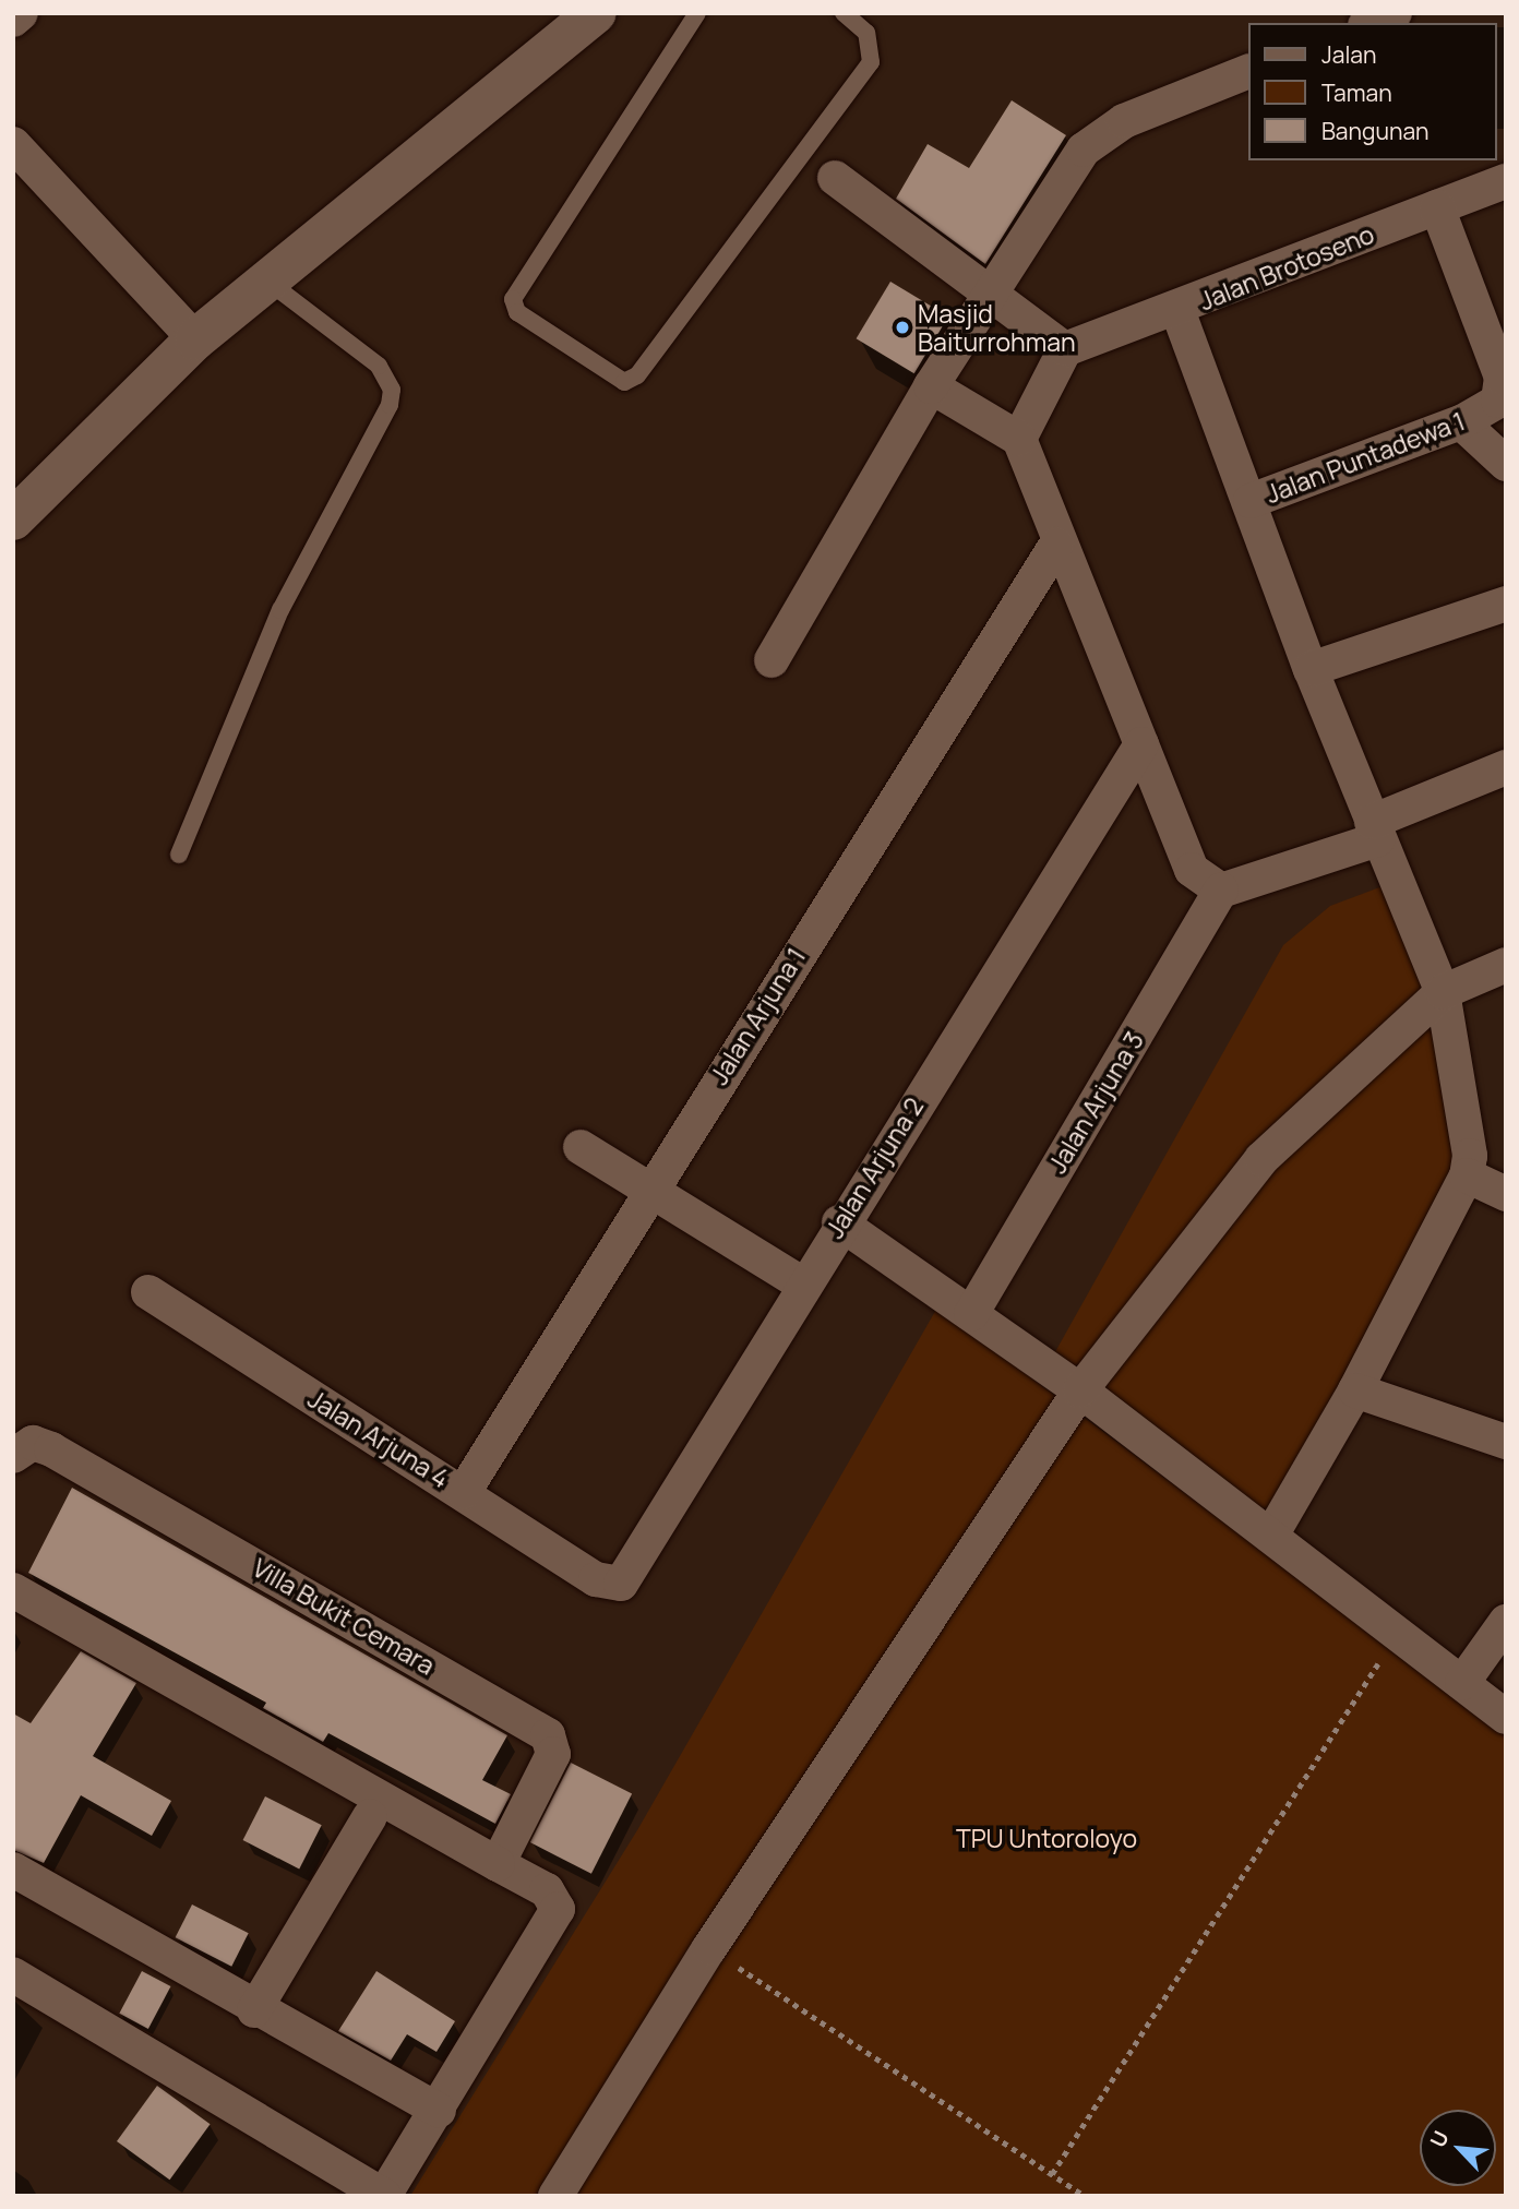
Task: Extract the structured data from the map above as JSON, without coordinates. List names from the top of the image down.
{
  "streets": {
    "street": [
      "Jalan Brotoseno",
      "Jalan Puntadewa 1",
      "Jalan Arjuna 1",
      "Jalan Arjuna 3",
      "Jalan Arjuna 2",
      "Jalan Arjuna 4",
      "Villa Bukit Cemara"
    ]
  },
  "crossings": [
    ["Jalan Brotoseno", "Jalan Puntadewa 1"],
    ["Jalan Arjuna 1", "Jalan Arjuna 4"],
    ["Jalan Arjuna 2", "Jalan Arjuna 4"]
  ],
  "parks": ["TPU Untoroloyo"],
  "places": ["Masjid Baiturrohman"],
  "legend": ["Jalan", "Taman", "Bangunan"],
  "north": "top left"
}
